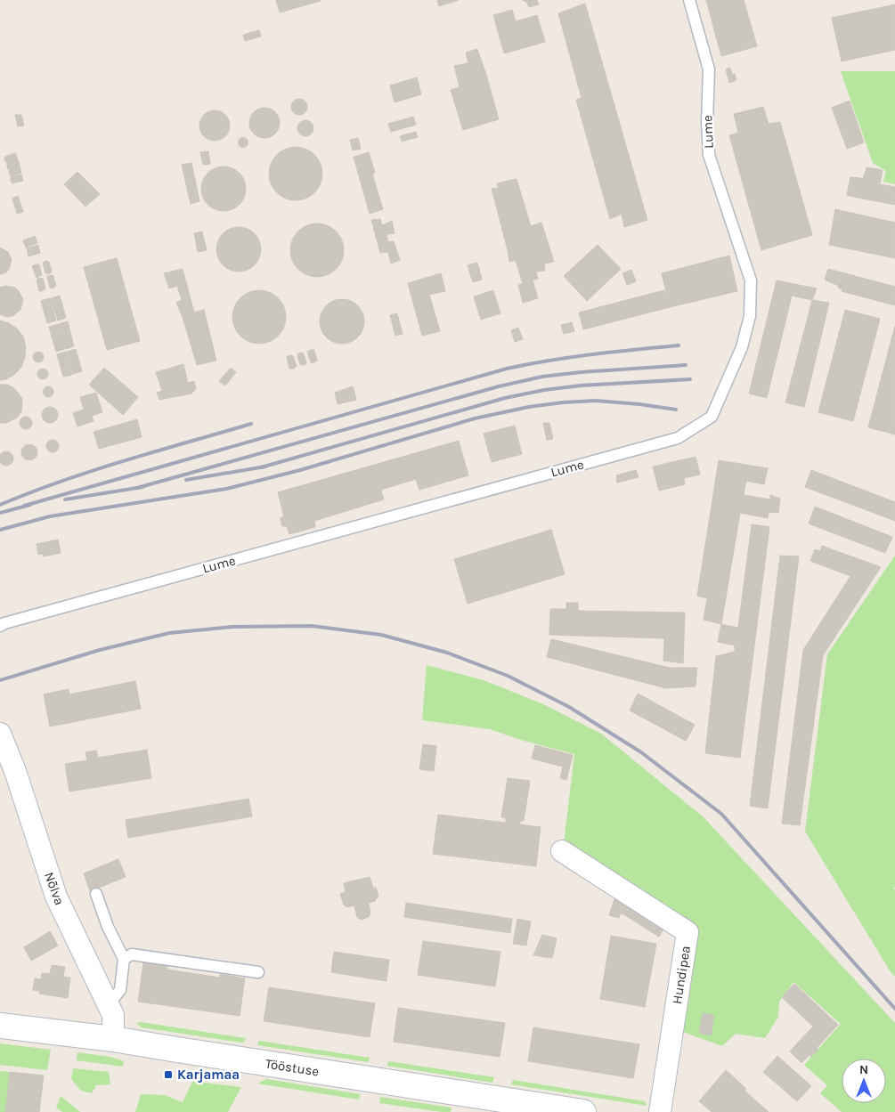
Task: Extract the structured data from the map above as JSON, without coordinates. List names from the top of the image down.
{
  "streets": {
    "street": ["Nõlva", "Hundipea", "Tööstuse"],
    "lane": ["Lume"]
  },
  "crossings": [
    ["Nõlva", "Tööstuse"]
  ],
  "places": {
    "transit": ["Karjamaa"]
  },
  "north": "top"
}
